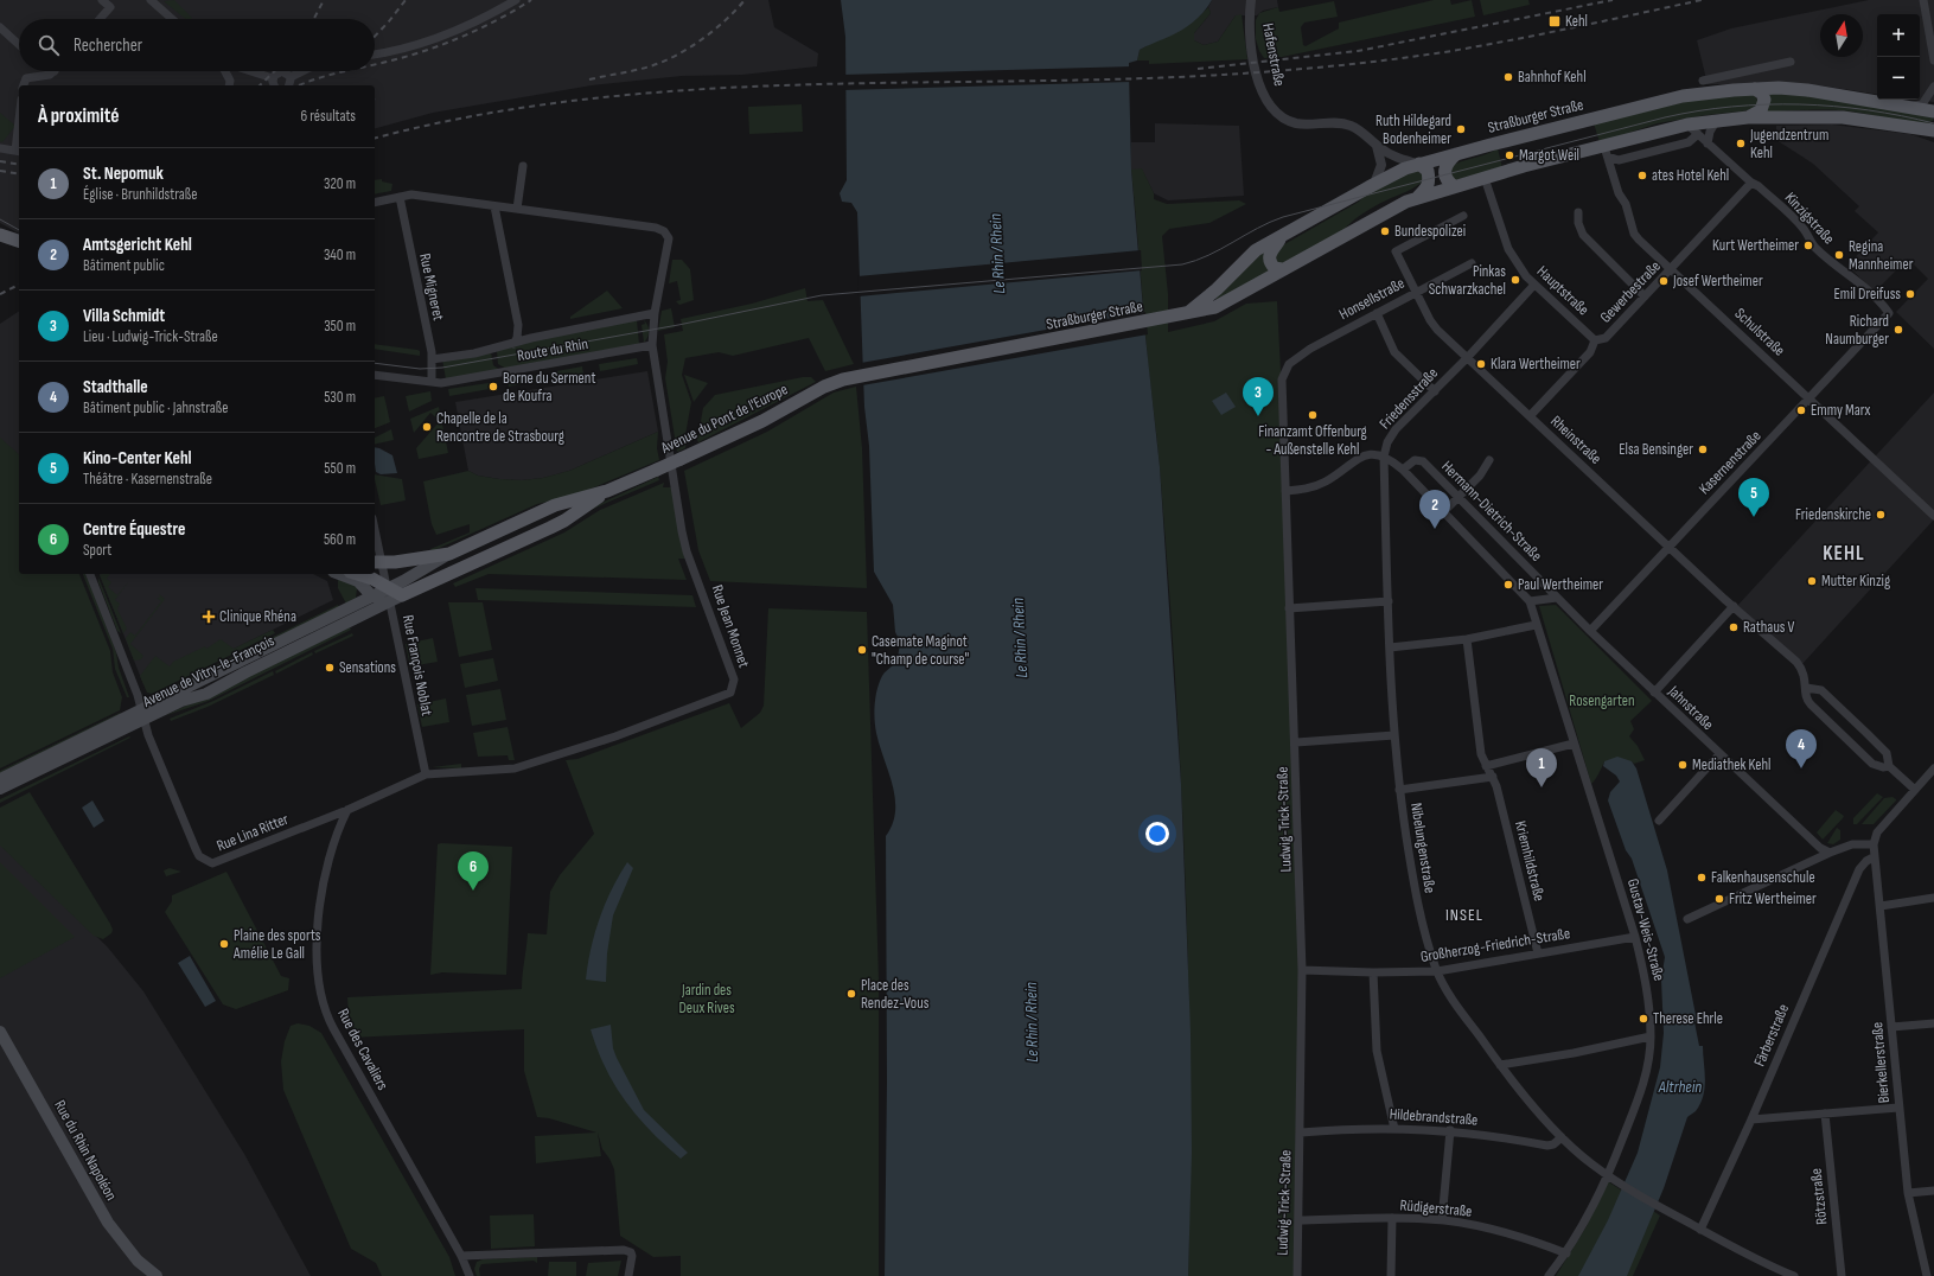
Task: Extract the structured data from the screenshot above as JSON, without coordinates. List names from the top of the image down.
{
  "streets": {
    "main road": [
      "Straßburger Straße",
      "Avenue du Pont de l'Europe",
      "Avenue de Vitry-le-François",
      "Rue du Rhin Napoléon"
    ],
    "street": [
      "Hafenstraße",
      "Kinzigstraße",
      "Rue Migneret",
      "Hauptstraße",
      "Gewerbestraße",
      "Honsellstraße",
      "Schulstraße",
      "Route du Rhin",
      "Friedensstraße",
      "Rheinstraße",
      "Kasernenstraße",
      "Hermann-Dietrich-Straße",
      "Rue Jean Monnet",
      "Rue François Noblat",
      "Jahnstraße",
      "Ludwig-Trick-Straße",
      "Rue Lina Ritter",
      "Nibelungenstraße",
      "Kriemhildstraße",
      "Gustav-Weis-Straße",
      "Großherzog-Friedrich-Straße",
      "Färberstraße",
      "Rue des Cavaliers",
      "Bierkellerstraße",
      "Hildebrandstraße",
      "Rötzstraße",
      "Rüdigerstraße"
    ]
  },
  "crossings": [
    ["Hafenstraße", "Straßburger Straße"],
    ["Straßburger Straße", "Kinzigstraße"],
    ["Straßburger Straße", "Hauptstraße"],
    ["Straßburger Straße", "Schulstraße"],
    ["Straßburger Straße", "Avenue du Pont de l'Europe"],
    ["Kinzigstraße", "Gewerbestraße"],
    ["Kinzigstraße", "Kasernenstraße"],
    ["Rue Migneret", "Route du Rhin"],
    ["Hauptstraße", "Gewerbestraße"],
    ["Hauptstraße", "Friedensstraße"],
    ["Gewerbestraße", "Schulstraße"],
    ["Gewerbestraße", "Rheinstraße"],
    ["Honsellstraße", "Rheinstraße"],
    ["Honsellstraße", "Ludwig-Trick-Straße"],
    ["Schulstraße", "Kasernenstraße"],
    ["Route du Rhin", "Rue Jean Monnet"],
    ["Friedensstraße", "Rheinstraße"],
    ["Friedensstraße", "Nibelungenstraße"],
    ["Avenue du Pont de l'Europe", "Rue François Noblat"],
    ["Avenue du Pont de l'Europe", "Avenue de Vitry-le-François"],
    ["Rheinstraße", "Kasernenstraße"],
    ["Kasernenstraße", "Jahnstraße"],
    ["Hermann-Dietrich-Straße", "Jahnstraße"],
    ["Rue Jean Monnet", "Rue François Noblat"],
    ["Rue Jean Monnet", "Rue Lina Ritter"],
    ["Rue François Noblat", "Avenue de Vitry-le-François"],
    ["Rue François Noblat", "Rue Lina Ritter"],
    ["Avenue de Vitry-le-François", "Rue Lina Ritter"],
    ["Ludwig-Trick-Straße", "Großherzog-Friedrich-Straße"],
    ["Ludwig-Trick-Straße", "Hildebrandstraße"],
    ["Ludwig-Trick-Straße", "Rüdigerstraße"],
    ["Rue Lina Ritter", "Rue des Cavaliers"],
    ["Nibelungenstraße", "Gustav-Weis-Straße"],
    ["Nibelungenstraße", "Großherzog-Friedrich-Straße"],
    ["Nibelungenstraße", "Färberstraße"],
    ["Nibelungenstraße", "Hildebrandstraße"],
    ["Kriemhildstraße", "Großherzog-Friedrich-Straße"],
    ["Gustav-Weis-Straße", "Großherzog-Friedrich-Straße"],
    ["Gustav-Weis-Straße", "Rüdigerstraße"],
    ["Färberstraße", "Bierkellerstraße"]
  ],
  "districts": ["KEHL", "INSEL"],
  "water": ["Le Rhin / Rhein", "Altrhein"],
  "parks": ["Rosengarten", "Jardin des Deux Rives"],
  "places": {
    "transit": ["Kehl"],
    "other": [
      "Bahnhof Kehl",
      "Ruth Hildegard Bodenheimer",
      "Jugendzentrum Kehl",
      "Margot Weil",
      "ates Hotel Kehl",
      "Bundespolizei",
      "Kurt Wertheimer",
      "Regina Mannheimer",
      "Pinkas Schwarzkachel",
      "Josef Wertheimer",
      "Emil Dreifuss",
      "Richard Naumburger",
      "Klara Wertheimer",
      "Borne du Serment de Koufra",
      "Emmy Marx",
      "Finanzamt Offenburg - Außenstelle Kehl",
      "Chapelle de la Rencontre de Strasbourg",
      "Elsa Bensinger",
      "Friedenskirche",
      "Mutter Kinzig",
      "Paul Wertheimer",
      "Rathaus V",
      "Casemate Maginot \"Champ de course\"",
      "Sensations",
      "Mediathek Kehl",
      "Falkenhausenschule",
      "Fritz Wertheimer",
      "Plaine des sports Amélie Le Gall",
      "Place des Rendez-Vous",
      "Therese Ehrle"
    ],
    "health": ["Clinique Rhéna"]
  },
  "north": "top",
  "page": {
    "map_buttons": ["+", "−"],
    "search": "Rechercher",
    "heading": ["À proximité", "6 résultats"],
    "list": [
      {
        "mark": "1",
        "name": "St. Nepomuk",
        "note": "Église · Brunhildstraße",
        "value": "320 m"
      },
      {
        "mark": "2",
        "name": "Amtsgericht Kehl",
        "note": "Bâtiment public",
        "value": "340 m"
      },
      {
        "mark": "3",
        "name": "Villa Schmidt",
        "note": "Lieu · Ludwig-Trick-Straße",
        "value": "350 m"
      },
      {
        "mark": "4",
        "name": "Stadthalle",
        "note": "Bâtiment public · Jahnstraße",
        "value": "530 m"
      },
      {
        "mark": "5",
        "name": "Kino-Center Kehl",
        "note": "Théâtre · Kasernenstraße",
        "value": "550 m"
      },
      {
        "mark": "6",
        "name": "Centre Équestre",
        "note": "Sport",
        "value": "560 m"
      }
    ],
    "pins": [
      "3",
      "5",
      "2",
      "4",
      "1",
      "6"
    ]
  }
}
